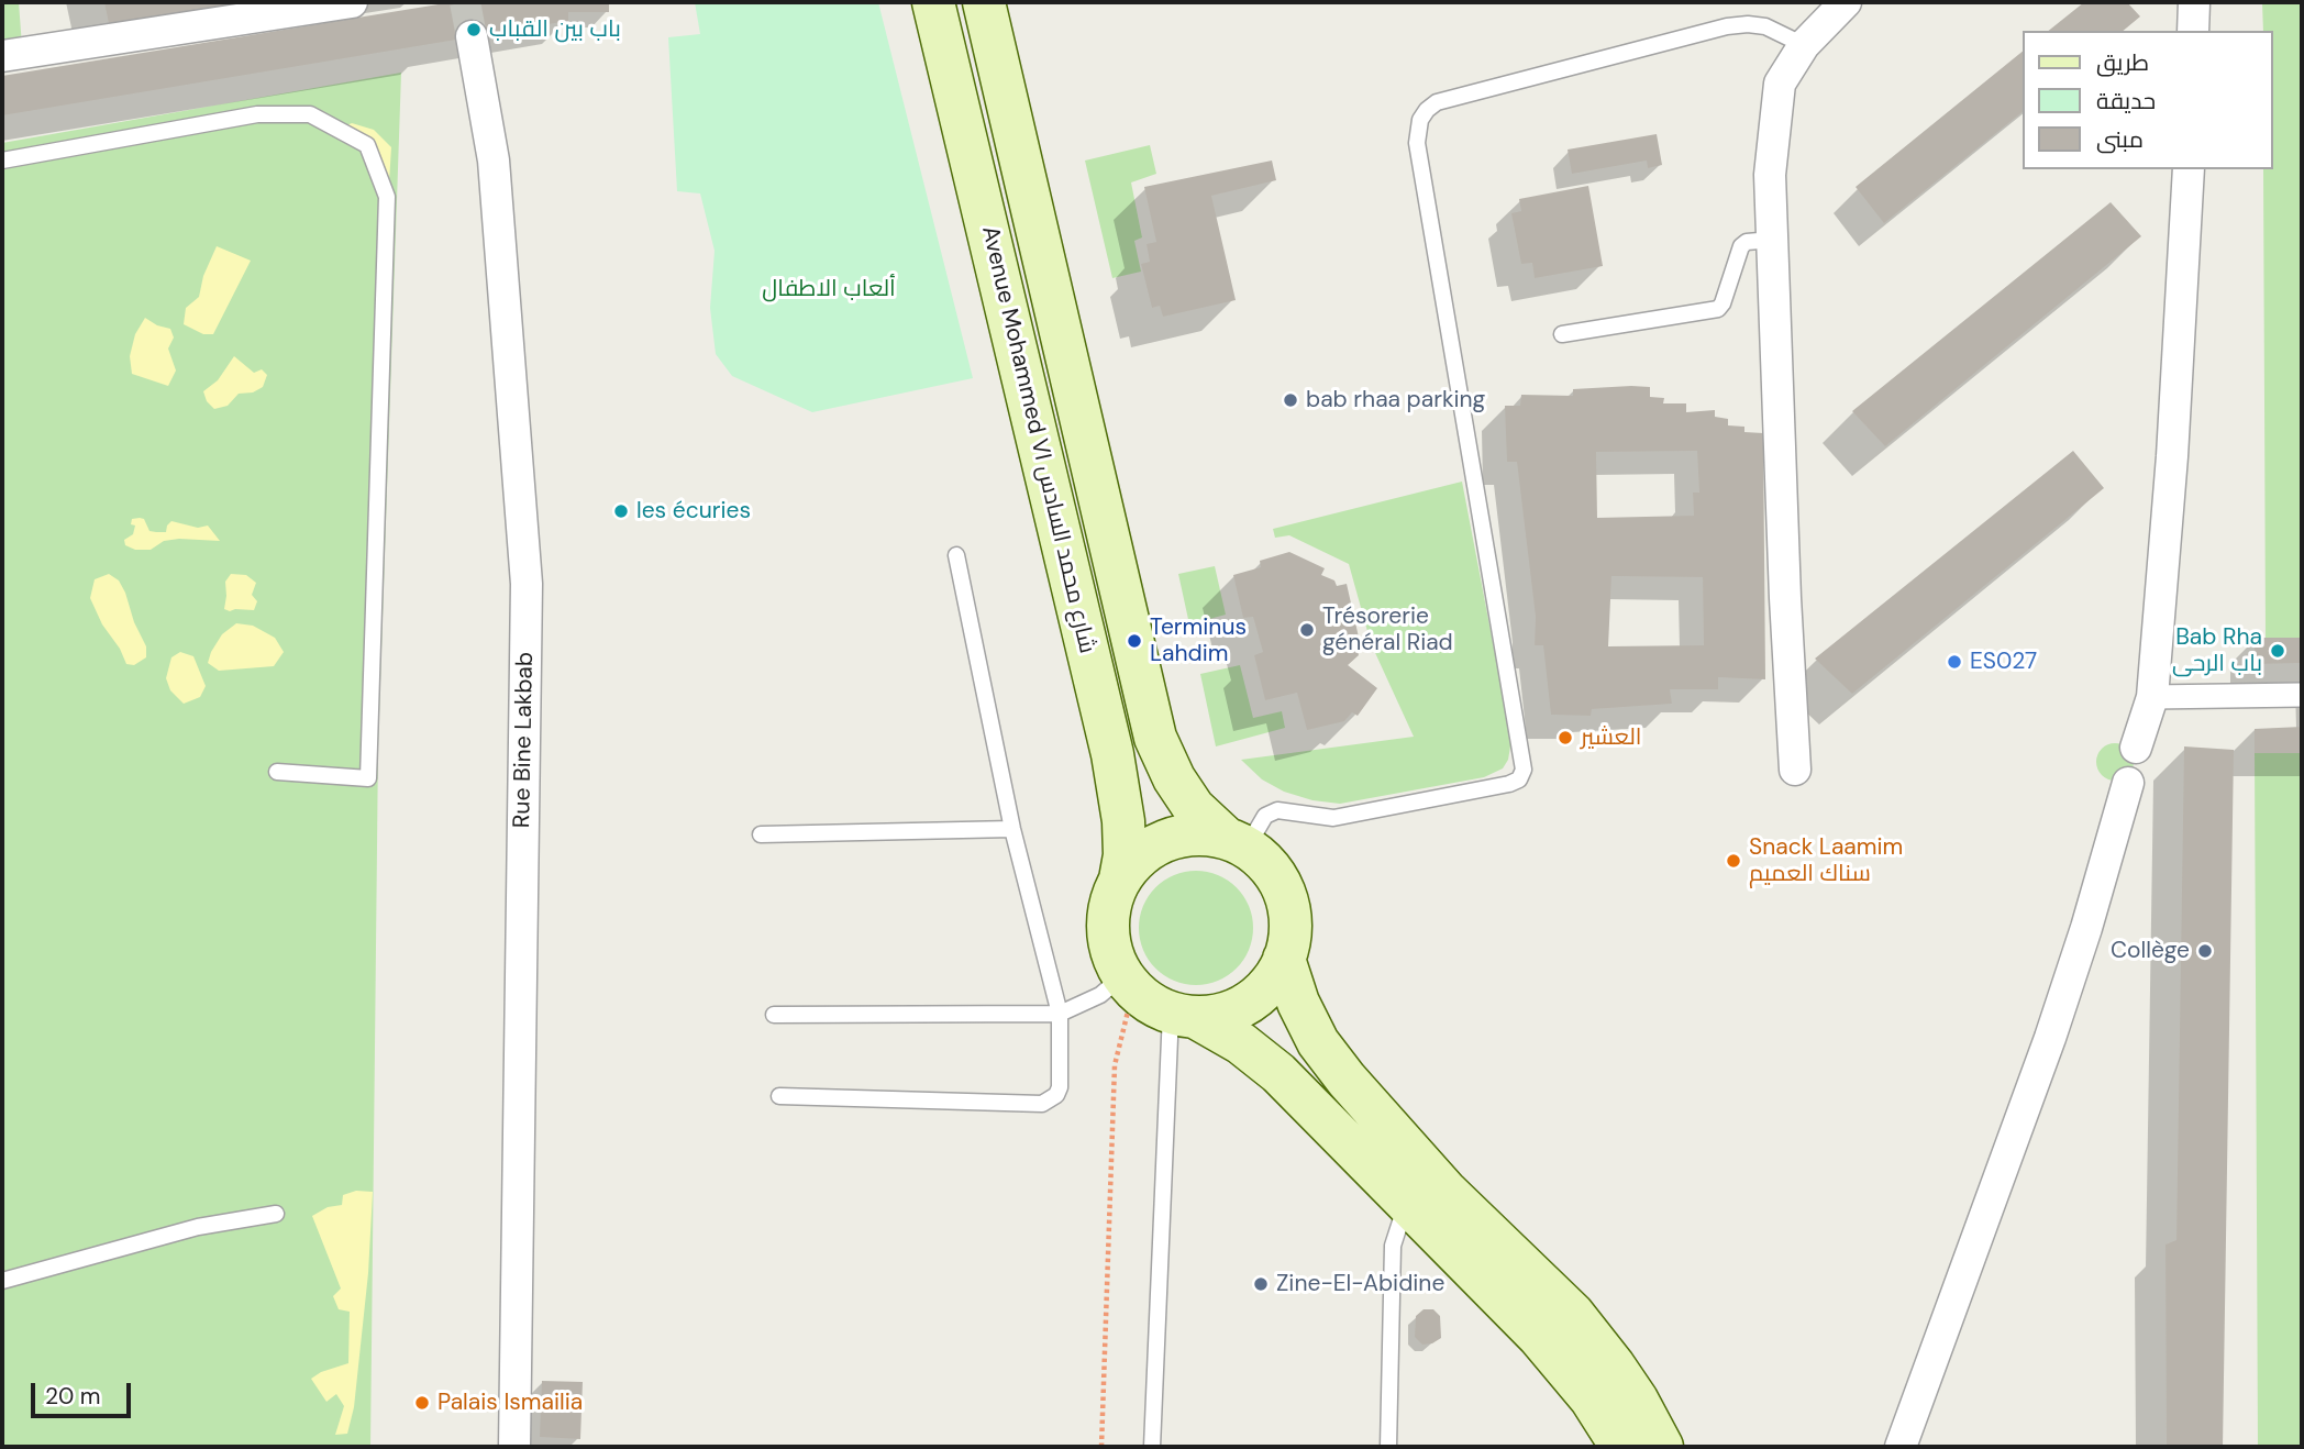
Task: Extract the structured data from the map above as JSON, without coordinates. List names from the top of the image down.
{
  "streets": {
    "main road": ["Avenue Mohammed VI شارع محمد السادس"],
    "street": ["Rue Bine Lakbab"]
  },
  "parks": ["ألعاب الاطفال"],
  "places": [
    "باب بين القباب",
    "bab rhaa parking",
    "les écuries",
    "Trésorerie général Riad",
    "Terminus Lahdim",
    "Bab Rha باب الرحى",
    "ES027",
    "العشير",
    "Snack Laamim سناك العميم",
    "Collège",
    "Zine-El-Abidine",
    "Palais Ismailia"
  ],
  "legend": ["طريق", "حديقة", "مبنى"],
  "scale_bar": "20 m"
}
